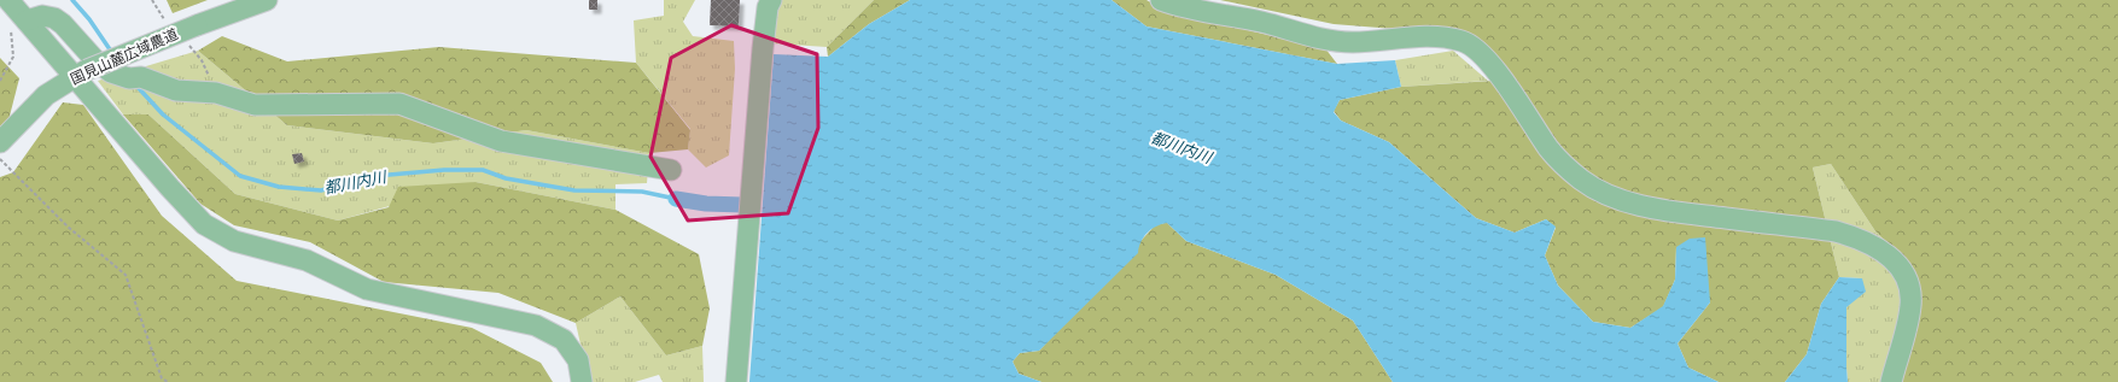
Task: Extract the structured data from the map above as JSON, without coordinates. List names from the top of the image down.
{
  "streets": {
    "street": ["国見山麓広域農道"]
  },
  "water": ["都川内川"]
}
